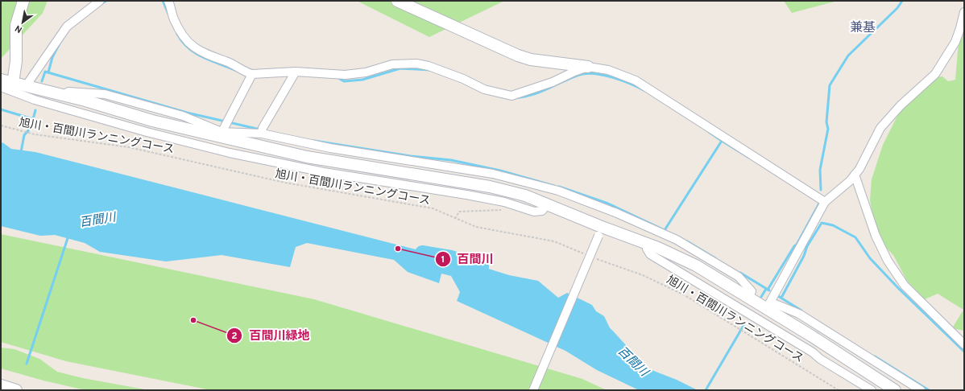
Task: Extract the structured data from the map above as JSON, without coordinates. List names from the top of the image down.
{
  "streets": {
    "path": ["旭川・百間川ランニングコース"]
  },
  "districts": ["兼基"],
  "water": ["百間川"],
  "places": ["百間川", "百間川緑地"],
  "north": "bottom left"
}
